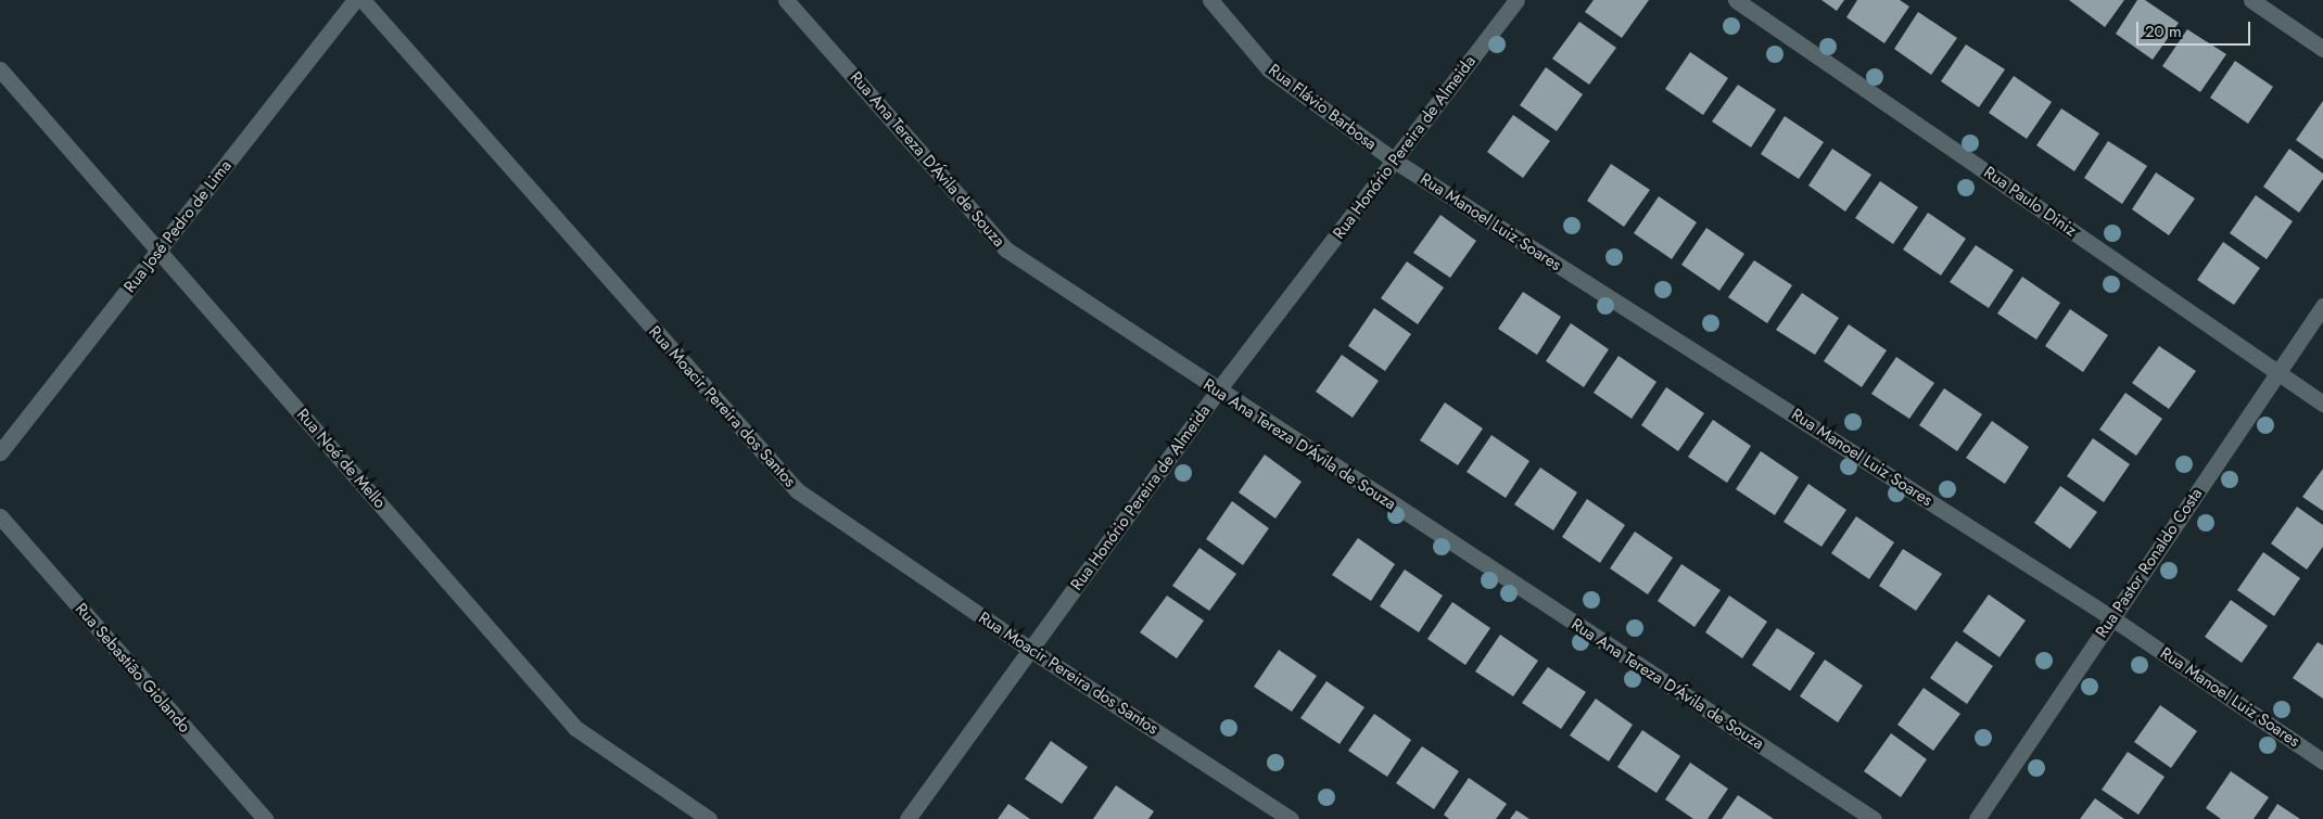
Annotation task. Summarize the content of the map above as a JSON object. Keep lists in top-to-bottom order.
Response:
{
  "streets": {
    "street": [
      "Rua Flávio Barbosa",
      "Rua Honório Pereira de Almeida",
      "Rua Ana Tereza D'Ávila de Souza",
      "Rua Paulo Diniz",
      "Rua Manoel Luiz Soares",
      "Rua José Pedro de Lima",
      "Rua Moacir Pereira dos Santos",
      "Rua Noé de Mello",
      "Rua Pastor Ronaldo Costa",
      "Rua Sebastião Giolando"
    ]
  },
  "crossings": [
    ["Rua Flávio Barbosa", "Rua Honório Pereira de Almeida"],
    ["Rua Flávio Barbosa", "Rua Manoel Luiz Soares"],
    ["Rua Honório Pereira de Almeida", "Rua Ana Tereza D'Ávila de Souza"],
    ["Rua Honório Pereira de Almeida", "Rua Manoel Luiz Soares"],
    ["Rua Honório Pereira de Almeida", "Rua Moacir Pereira dos Santos"],
    ["Rua Paulo Diniz", "Rua Pastor Ronaldo Costa"],
    ["Rua Manoel Luiz Soares", "Rua Pastor Ronaldo Costa"],
    ["Rua José Pedro de Lima", "Rua Noé de Mello"]
  ],
  "scale_bar": "20 m"
}
